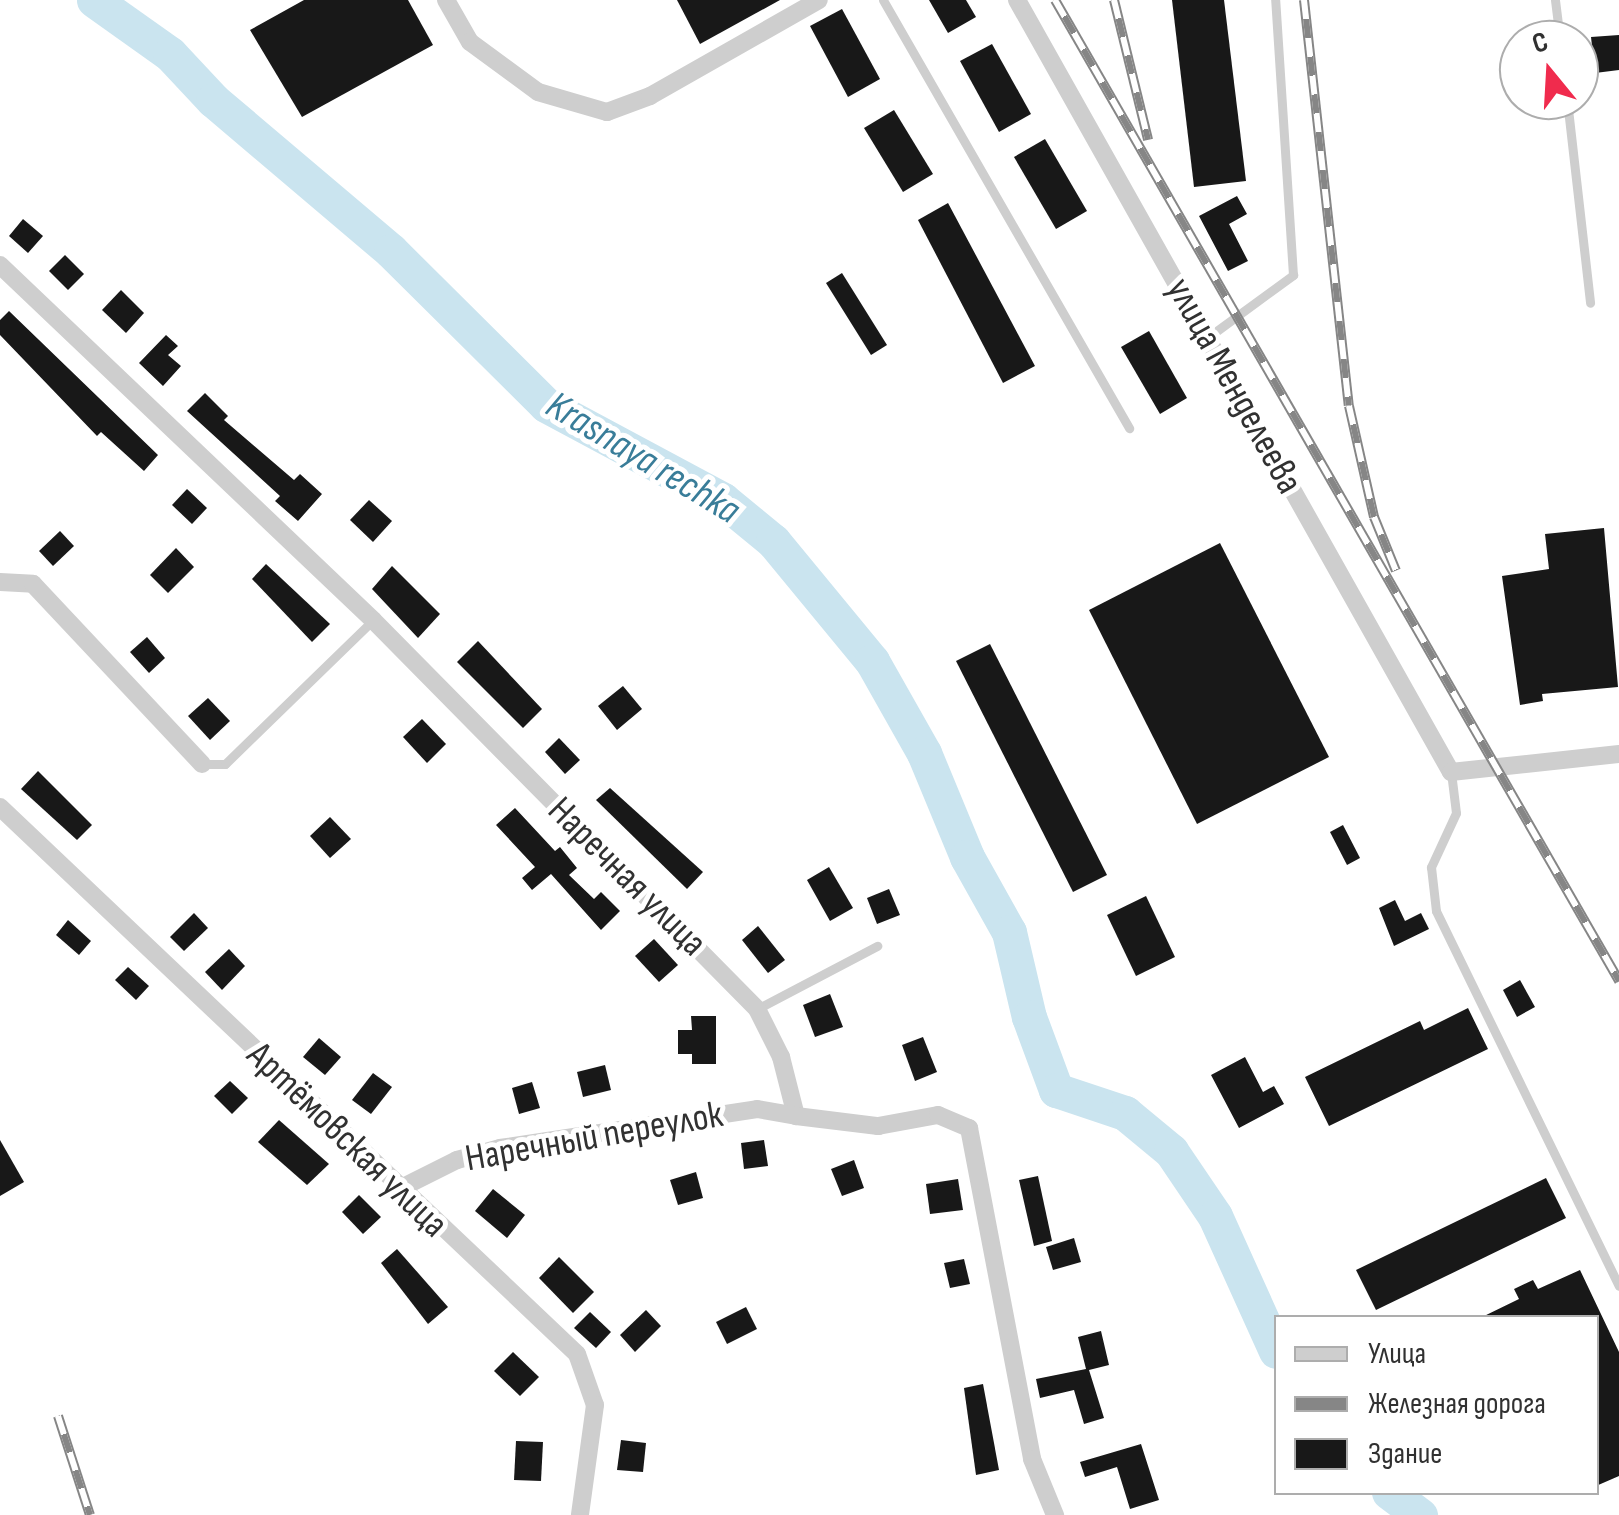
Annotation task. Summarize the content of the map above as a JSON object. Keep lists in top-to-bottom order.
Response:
{
  "streets": {
    "street": [
      "улица Менделеева",
      "Наречная улица",
      "Наречный переулок",
      "Артёмовская улица"
    ]
  },
  "crossings": [
    ["Наречная улица", "Наречный переулок"],
    ["Наречный переулок", "Артёмовская улица"]
  ],
  "water": ["Krasnaya rechka"],
  "legend": ["Улица", "Железная дорога", "Здание"],
  "north": "top"
}
